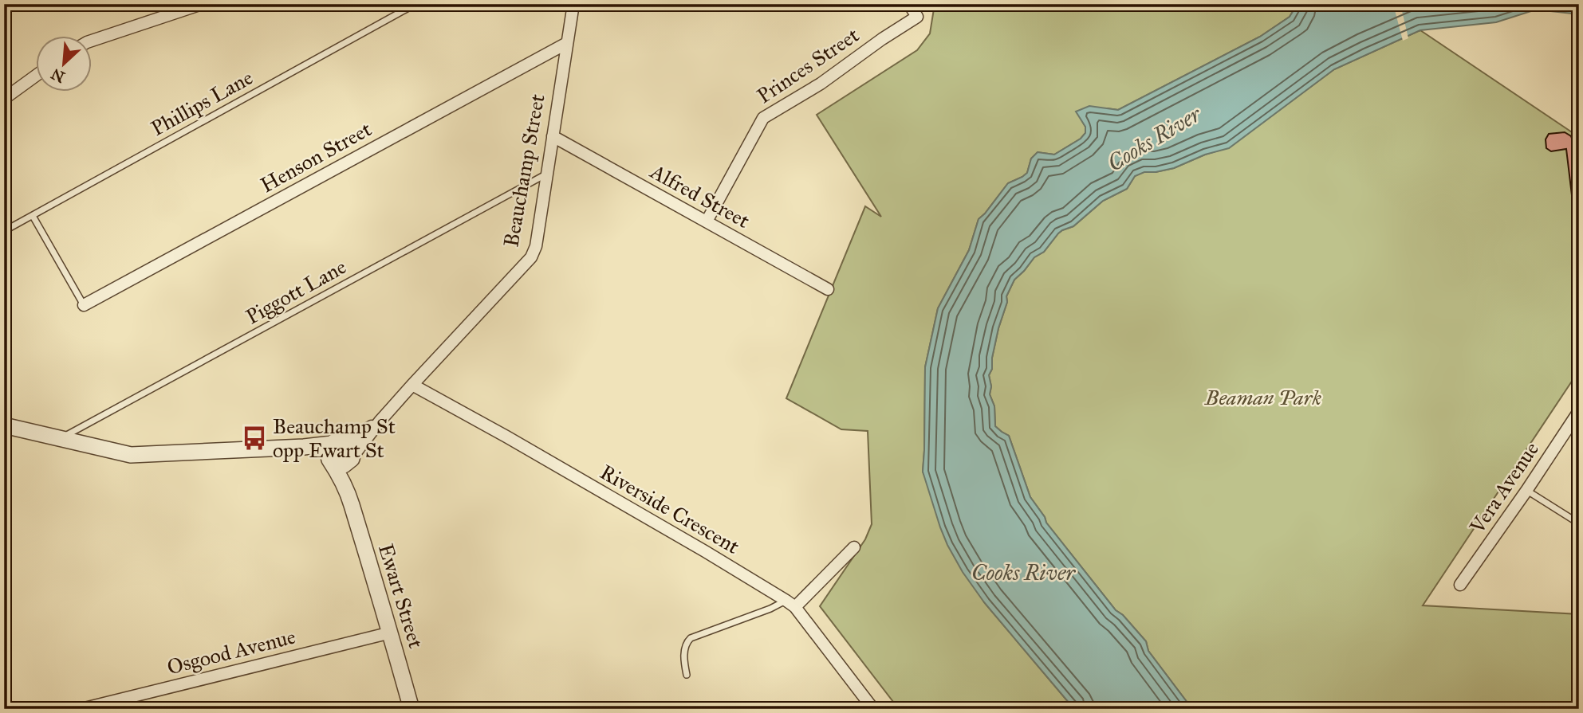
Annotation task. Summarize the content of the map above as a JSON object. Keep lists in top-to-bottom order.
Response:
{
  "streets": {
    "street": [
      "Princes Street",
      "Henson Street",
      "Beauchamp Street",
      "Alfred Street",
      "Vera Avenue",
      "Riverside Crescent",
      "Ewart Street",
      "Osgood Avenue"
    ],
    "lane": ["Phillips Lane", "Piggott Lane"]
  },
  "crossings": [
    ["Princes Street", "Alfred Street"],
    ["Henson Street", "Beauchamp Street"],
    ["Beauchamp Street", "Alfred Street"],
    ["Beauchamp Street", "Piggott Lane"],
    ["Beauchamp Street", "Riverside Crescent"],
    ["Beauchamp Street", "Ewart Street"],
    ["Ewart Street", "Osgood Avenue"]
  ],
  "water": ["Cooks River"],
  "parks": ["Beaman Park"],
  "places": {
    "bus stop": ["Beauchamp St opp Ewart St"]
  },
  "north": "bottom left"
}
